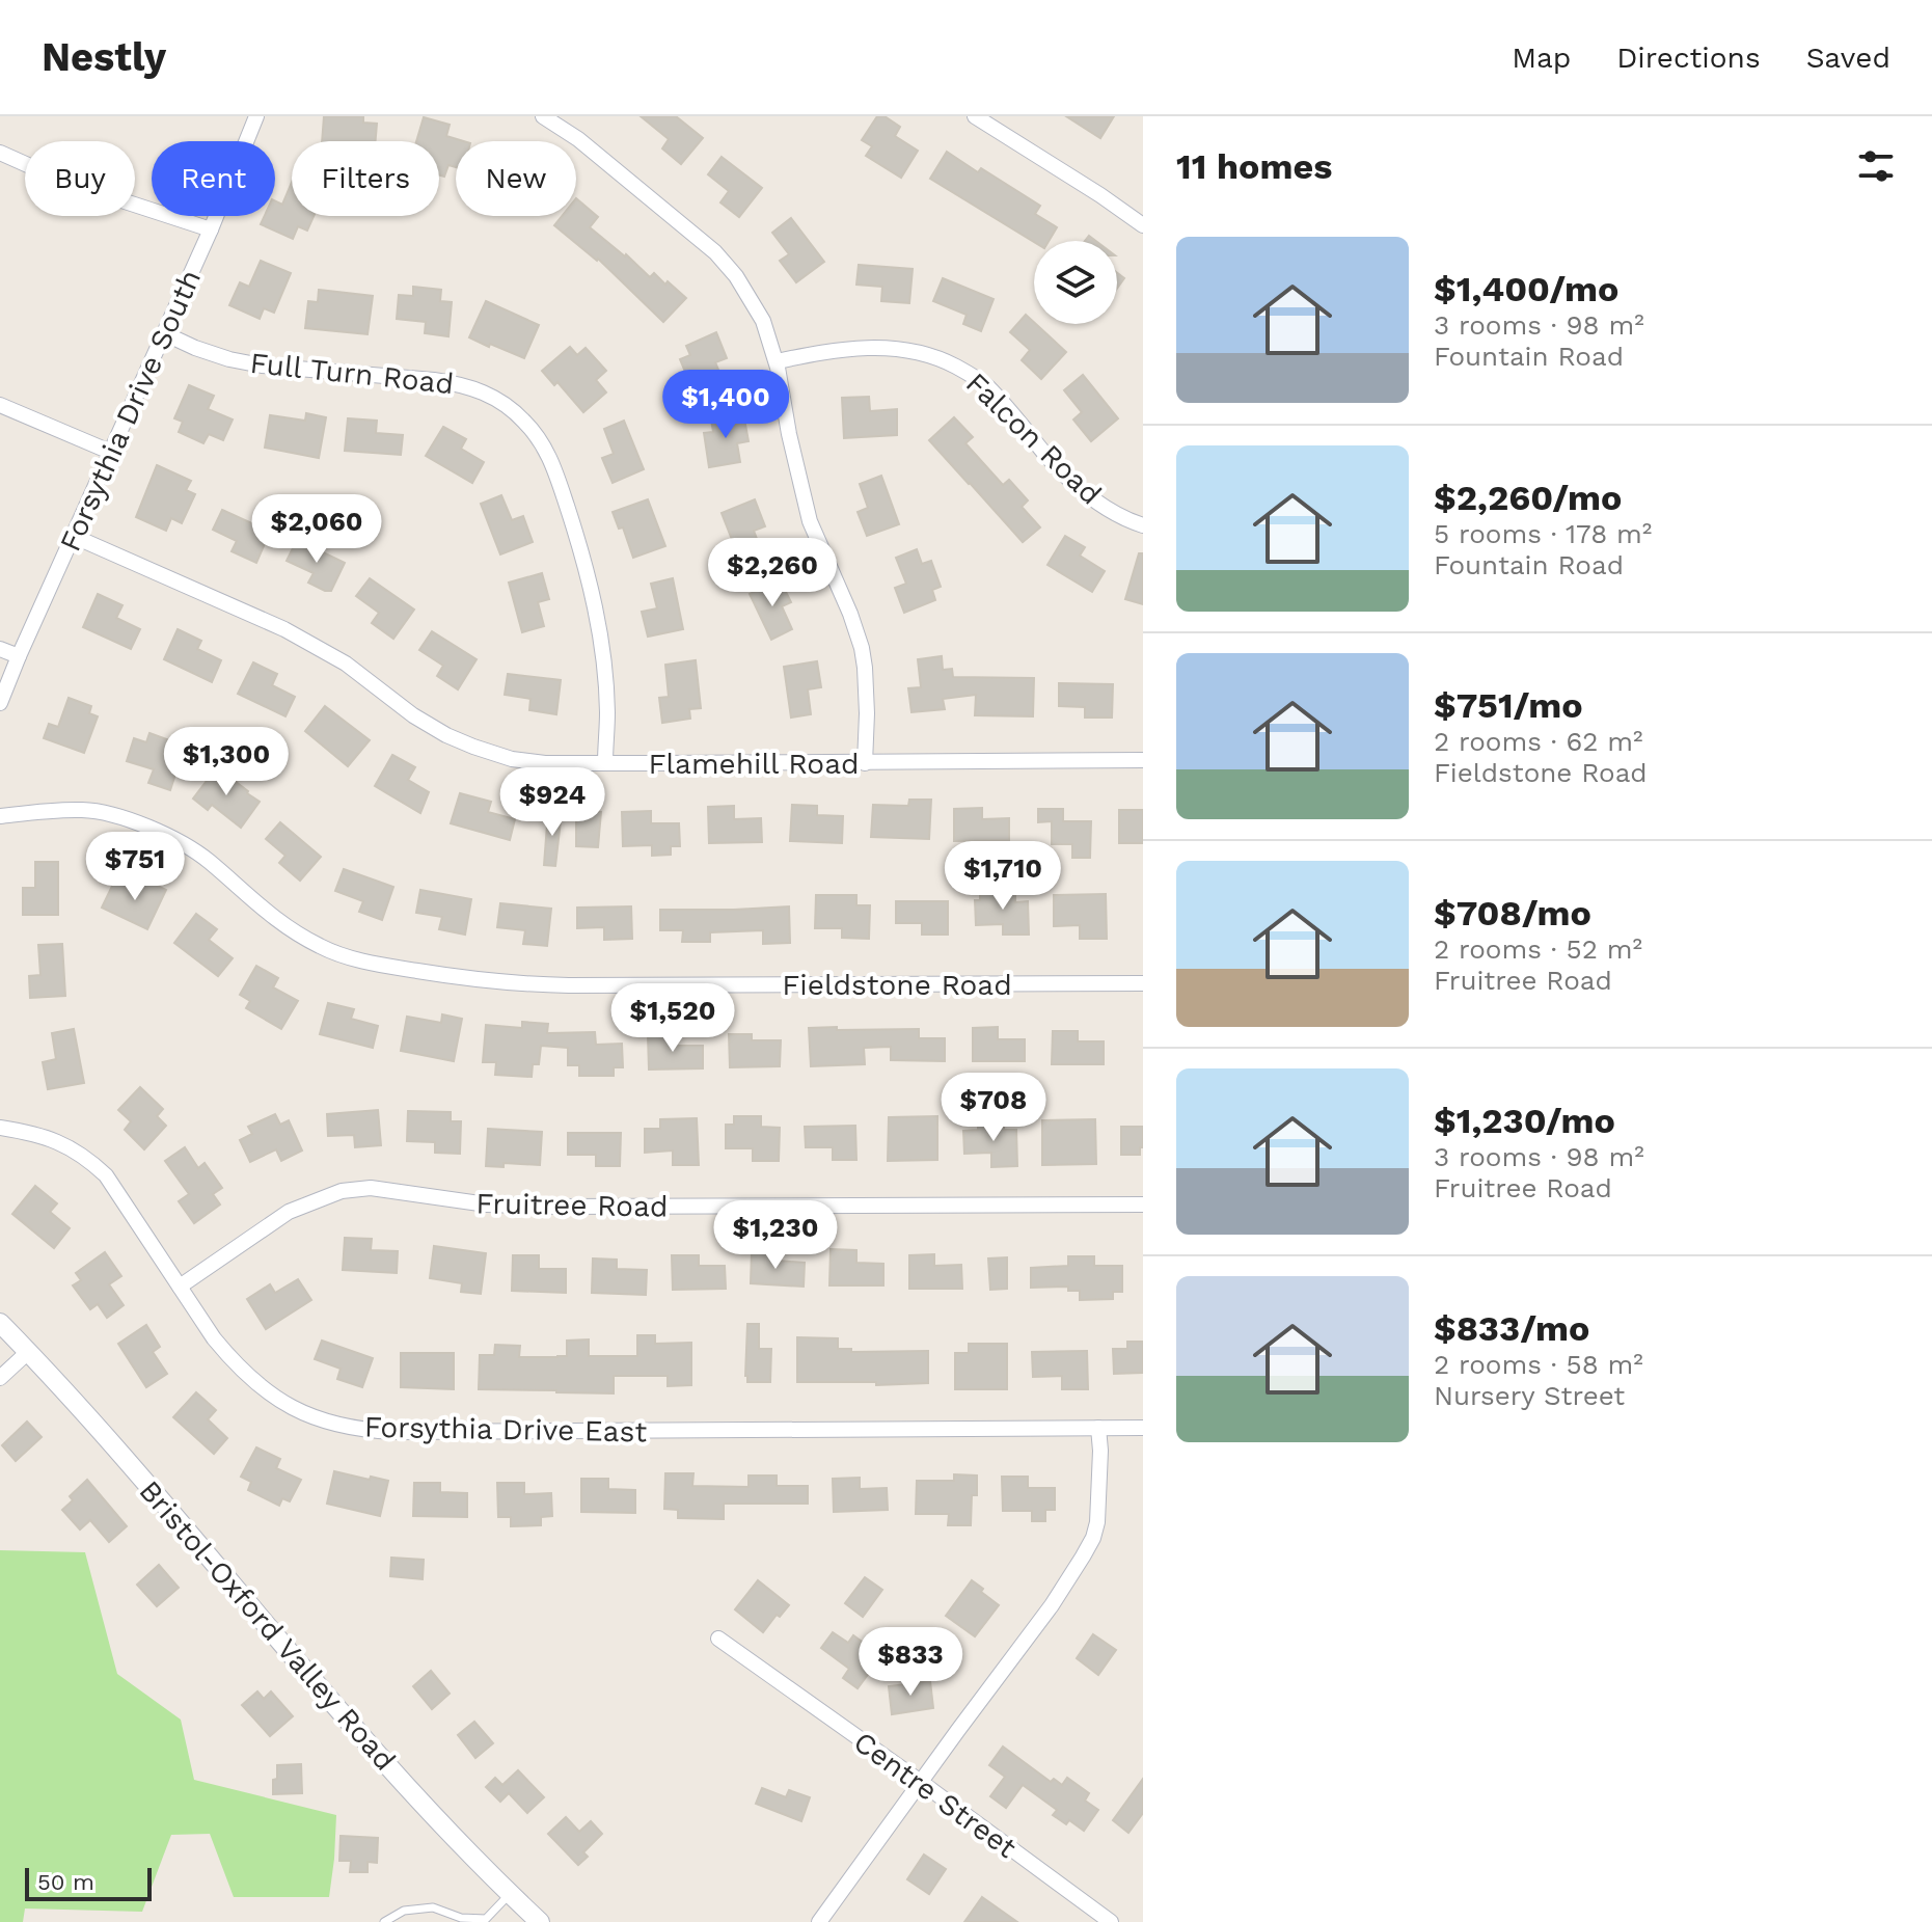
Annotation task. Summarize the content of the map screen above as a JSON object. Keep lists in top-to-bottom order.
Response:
{
  "streets": {
    "main road": ["Bristol-Oxford Valley Road"],
    "street": [
      "Full Turn Road",
      "Forsythia Drive South",
      "Falcon Road",
      "Flamehill Road",
      "Fieldstone Road",
      "Fruitree Road",
      "Forsythia Drive East",
      "Centre Street"
    ]
  },
  "crossings": [
    ["Full Turn Road", "Forsythia Drive South"],
    ["Full Turn Road", "Flamehill Road"],
    ["Forsythia Drive South", "Flamehill Road"],
    ["Fruitree Road", "Forsythia Drive East"]
  ],
  "scale_bar": "50 m",
  "page": {
    "header": "Nestly",
    "nav": ["Map", "Directions", "Saved"],
    "heading": "11 homes",
    "chip": [
      "Buy",
      "Rent",
      "Filters",
      "New"
    ],
    "list": [
      {
        "name": "$1,400/mo",
        "note": "3 rooms · 98 m² · Fountain Road"
      },
      {
        "name": "$2,260/mo",
        "note": "5 rooms · 178 m² · Fountain Road"
      },
      {
        "name": "$751/mo",
        "note": "2 rooms · 62 m² · Fieldstone Road"
      },
      {
        "name": "$708/mo",
        "note": "2 rooms · 52 m² · Fruitree Road"
      },
      {
        "name": "$1,230/mo",
        "note": "3 rooms · 98 m² · Fruitree Road"
      },
      {
        "name": "$833/mo",
        "note": "2 rooms · 58 m² · Nursery Street"
      }
    ],
    "price": [
      "$1,400",
      "$2,060",
      "$2,260",
      "$1,300",
      "$924",
      "$751",
      "$1,710",
      "$1,520",
      "$708",
      "$1,230",
      "$833"
    ],
    "scale": "50 m"
  }
}
